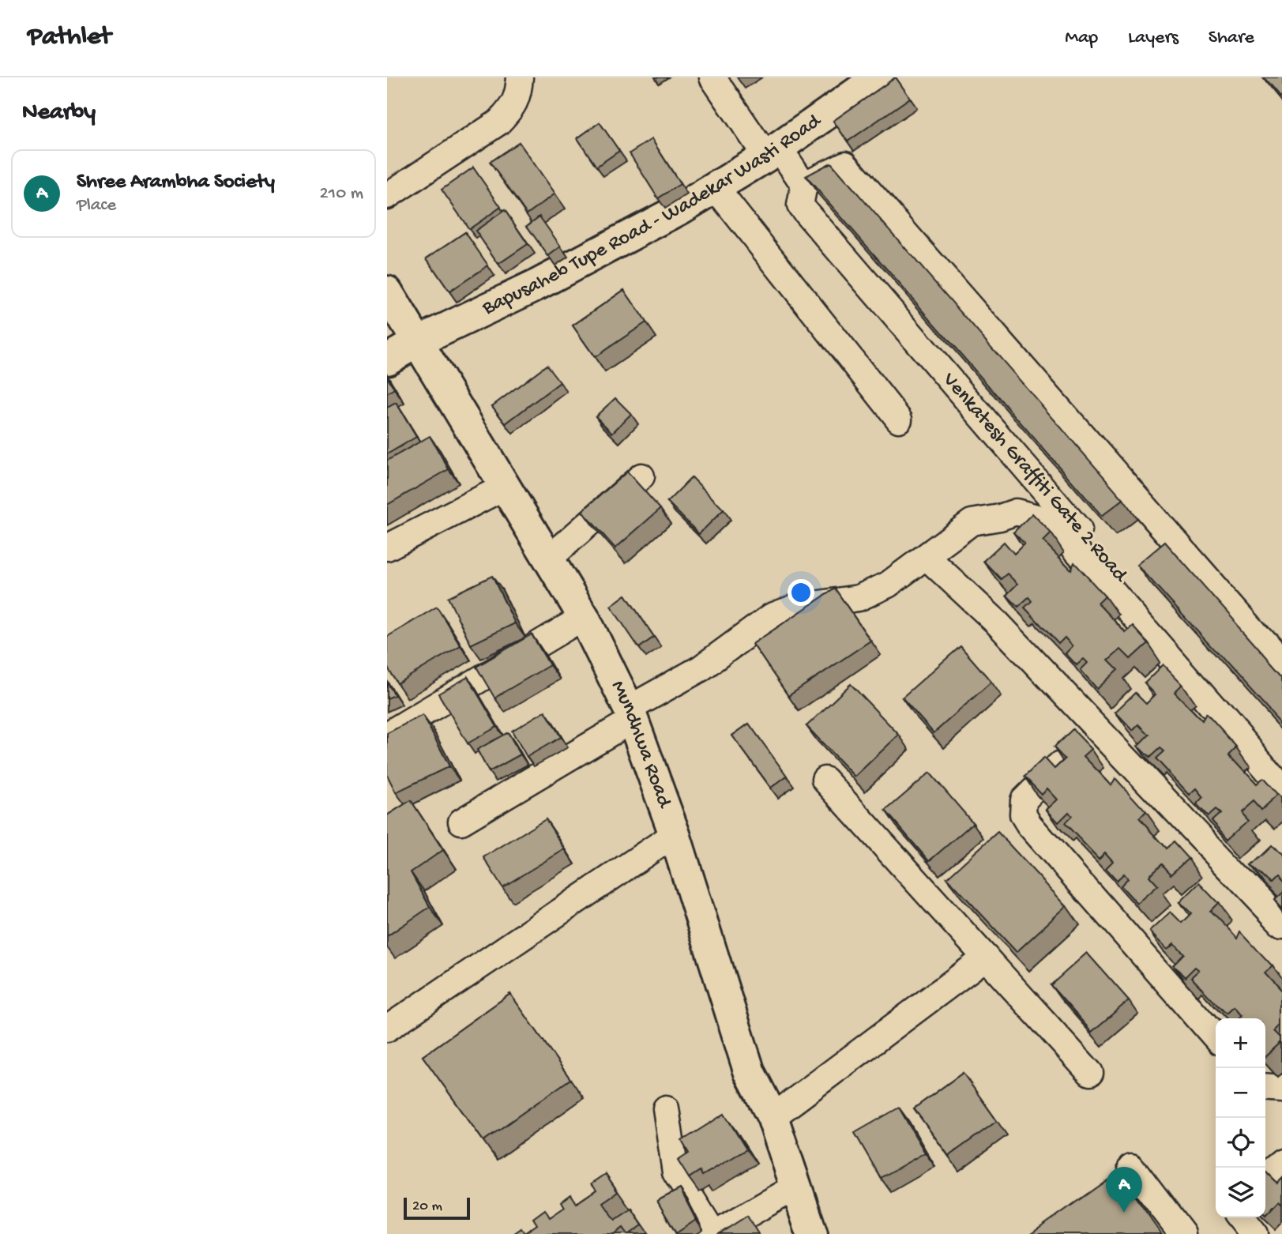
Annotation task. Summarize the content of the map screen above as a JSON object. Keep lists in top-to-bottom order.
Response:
{
  "streets": {
    "main road": ["Bapusaheb Tupe Road - Wadekar Wasti Road", "Mundhwa Road"],
    "street": ["Venkatesh Graffiti Gate 2 Road"]
  },
  "crossings": [
    ["Bapusaheb Tupe Road - Wadekar Wasti Road", "Mundhwa Road"]
  ],
  "scale_bar": "20 m",
  "page": {
    "header": "Pathlet",
    "nav": ["Map", "Layers", "Share"],
    "heading": "Nearby",
    "list": [
      {
        "mark": "A",
        "name": "Shree Arambha Society",
        "note": "Place",
        "value": "210 m"
      }
    ],
    "map_buttons": ["+", "−"],
    "pins": "A",
    "scale": "20 m"
  }
}
